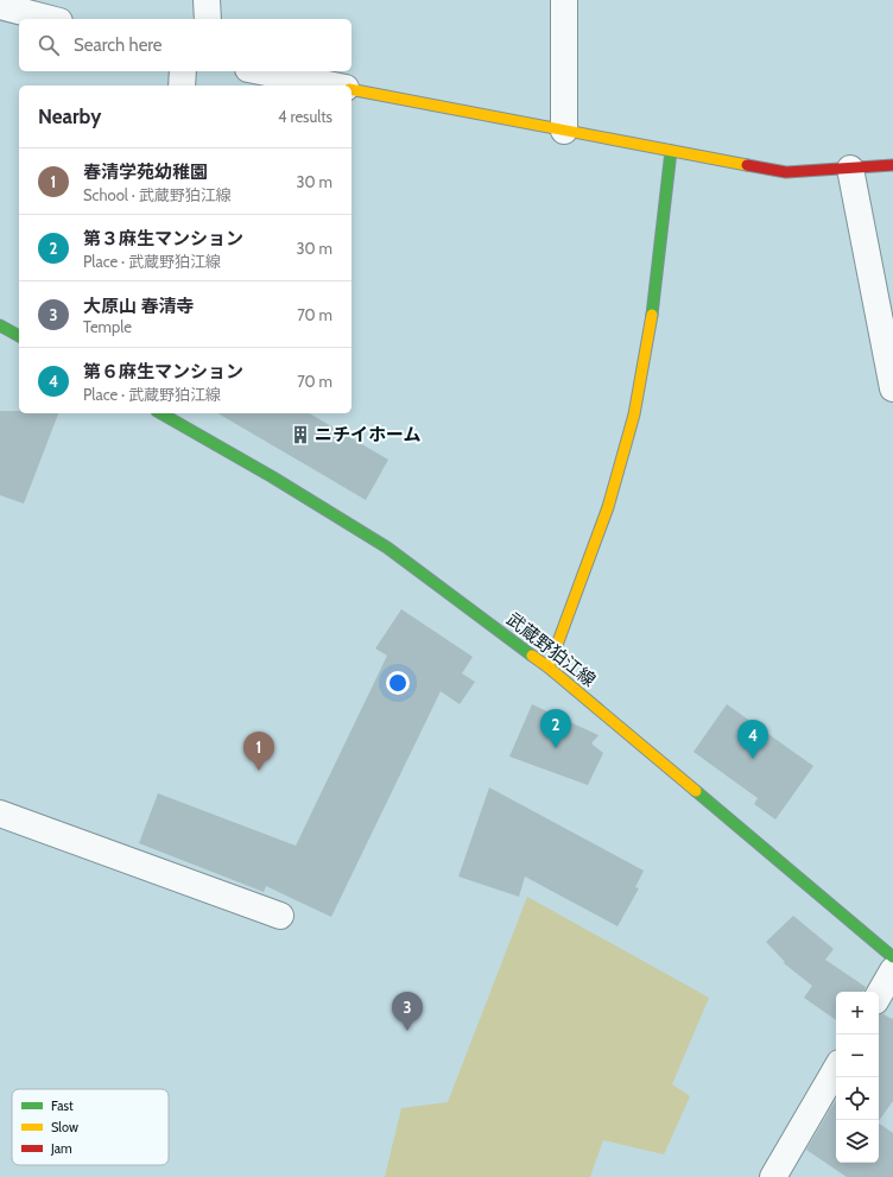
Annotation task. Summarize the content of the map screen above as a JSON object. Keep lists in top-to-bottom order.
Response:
{
  "streets": {
    "street": ["武蔵野狛江線"]
  },
  "places": {
    "building": ["ニチイホーム"]
  },
  "legend": ["Fast", "Slow", "Jam"],
  "page": {
    "search": "Search here",
    "heading": ["Nearby", "4 results"],
    "list": [
      {
        "mark": "1",
        "name": "春清学苑幼稚園",
        "note": "School · 武蔵野狛江線",
        "value": "30 m"
      },
      {
        "mark": "2",
        "name": "第３麻生マンション",
        "note": "Place · 武蔵野狛江線",
        "value": "30 m"
      },
      {
        "mark": "3",
        "name": "大原山 春清寺",
        "note": "Temple",
        "value": "70 m"
      },
      {
        "mark": "4",
        "name": "第６麻生マンション",
        "note": "Place · 武蔵野狛江線",
        "value": "70 m"
      }
    ],
    "pins": [
      "2",
      "4",
      "1",
      "3"
    ],
    "map_buttons": ["+", "−"]
  }
}
